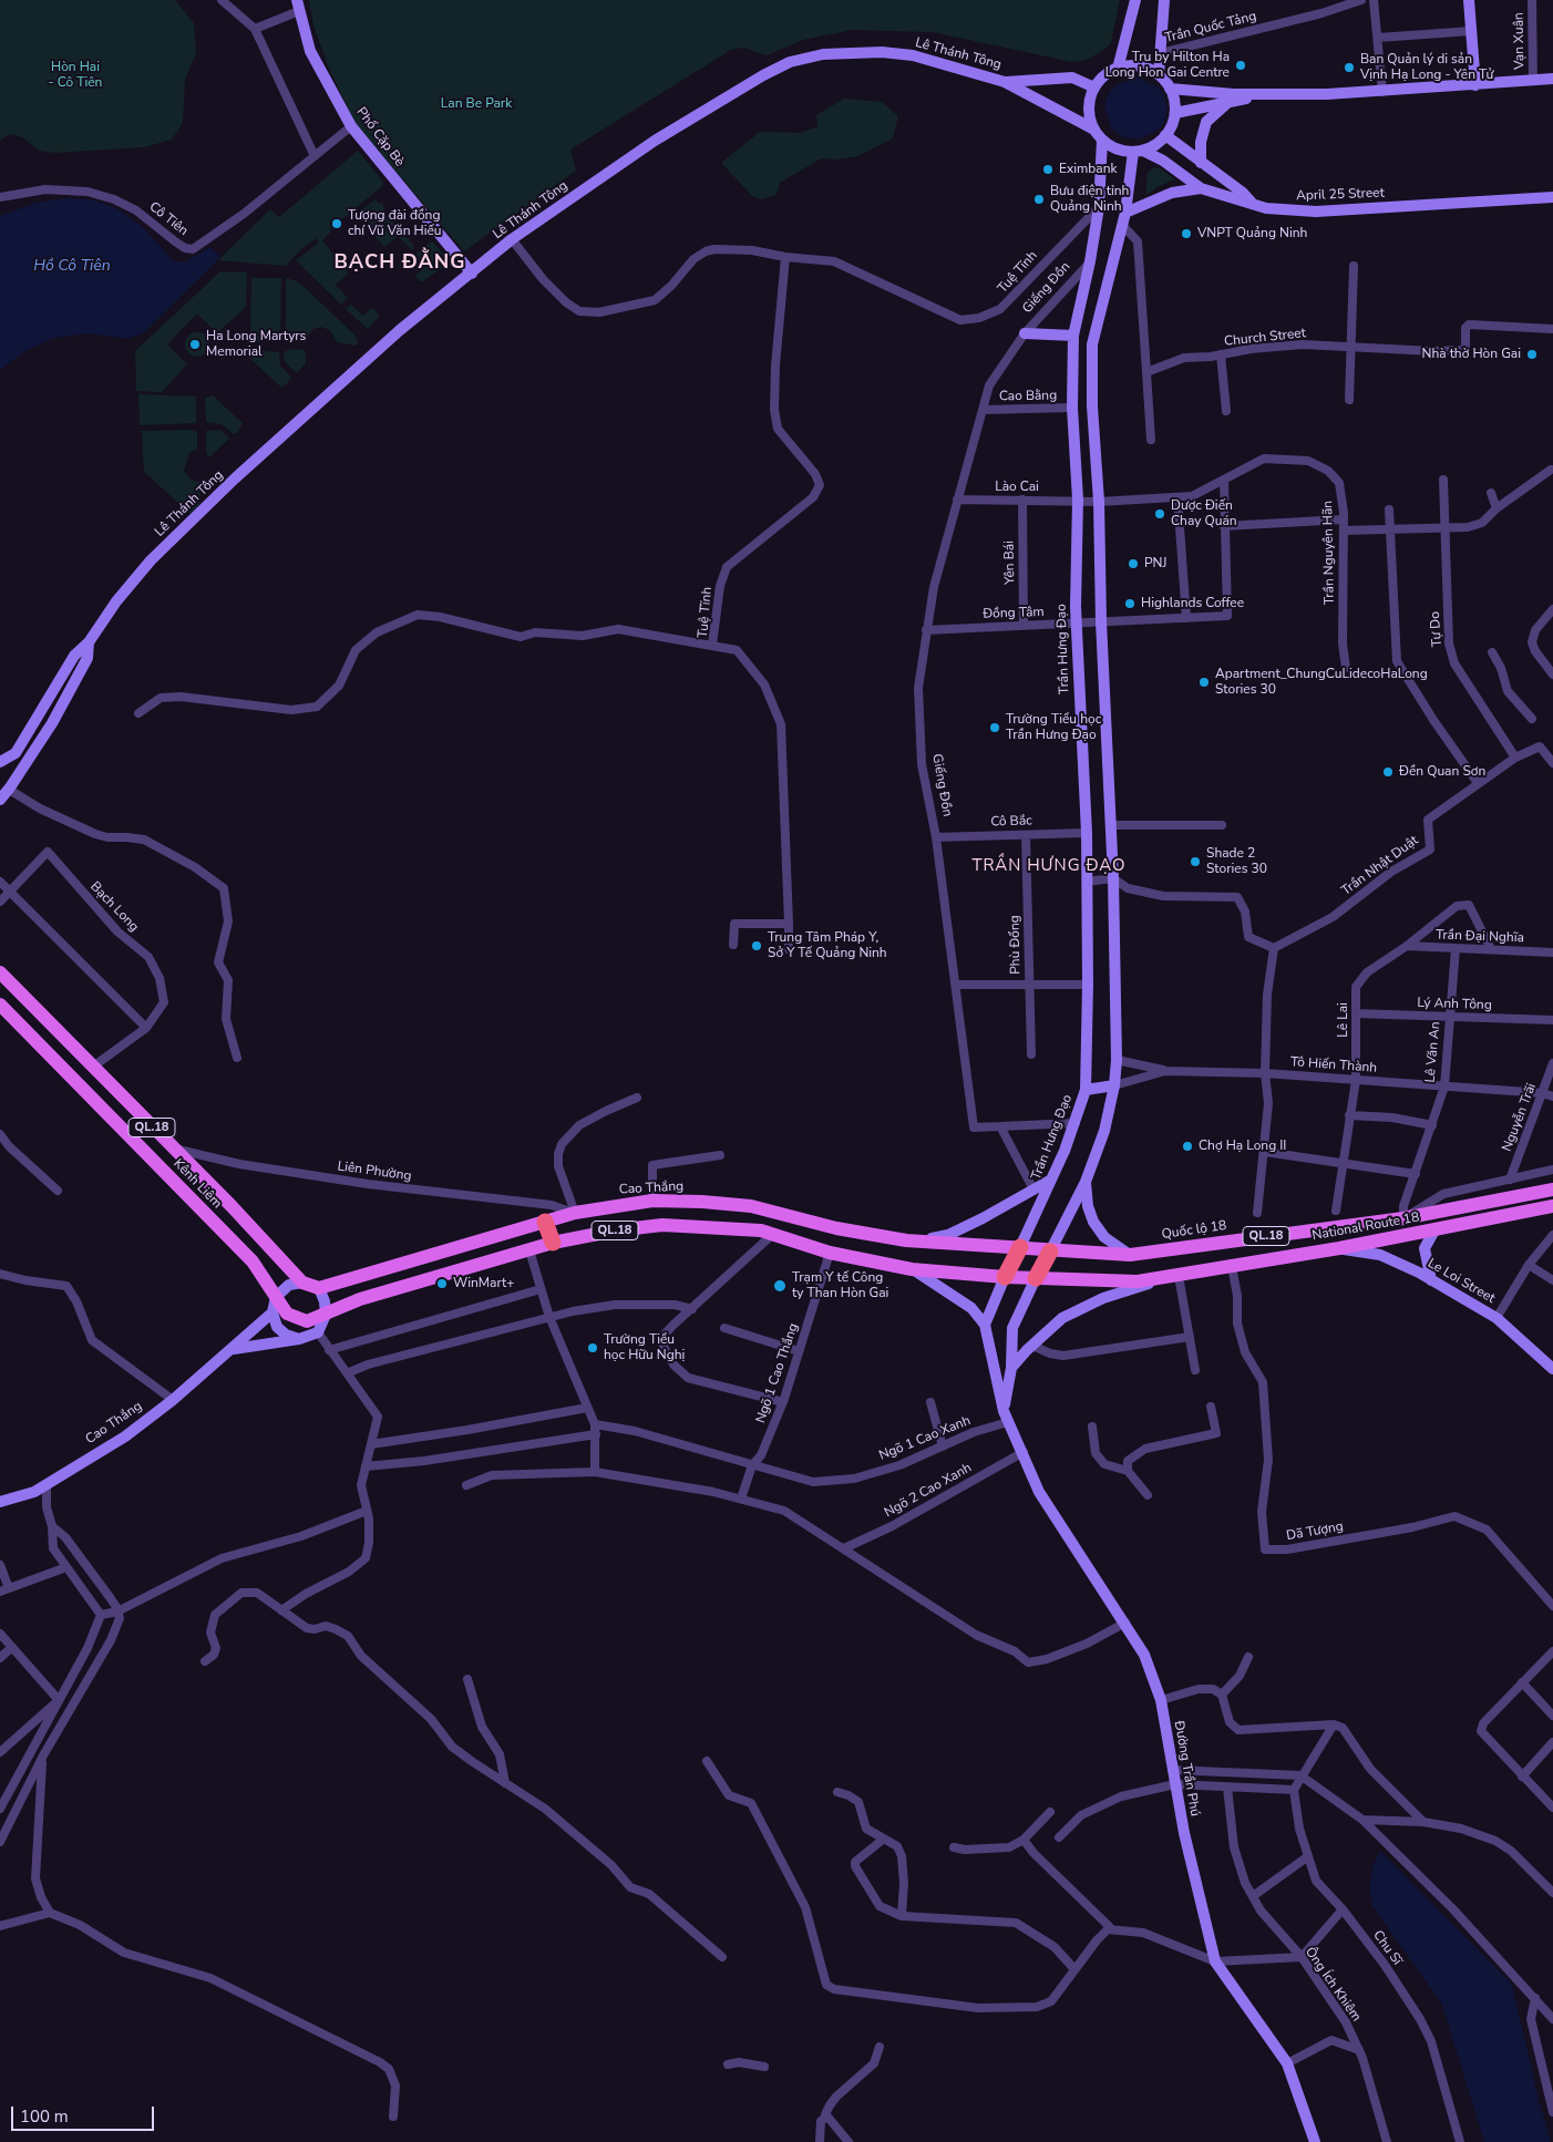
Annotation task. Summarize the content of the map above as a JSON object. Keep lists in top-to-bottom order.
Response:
{
  "streets": {
    "main road": [
      "Lê Thánh Tông",
      "Phố Cặp Bè",
      "April 25 Street",
      "Giếng Đồn",
      "Trần Hưng Đạo",
      "QL.18",
      "Kênh Liêm",
      "Cao Thắng",
      "National Route 18",
      "Quốc lộ 18",
      "Le Loi Street",
      "Đường Trần Phú"
    ],
    "street": [
      "Trần Quốc Tảng",
      "Vạn Xuân",
      "Cô Tiên",
      "Tuệ Tĩnh",
      "Church Street",
      "Cao Bằng",
      "Lào Cai",
      "Trần Nguyên Hãn",
      "Yên Bái",
      "Đồng Tâm",
      "Tự Do",
      "Cô Bắc",
      "Trần Nhật Duật",
      "Bạch Long",
      "Trần Đại Nghĩa",
      "Phù Đổng",
      "Lý Anh Tông",
      "Lê Lai",
      "Lê Văn An",
      "Tô Hiến Thành",
      "Nguyễn Trãi",
      "Liên Phường",
      "Ngõ 1 Cao Thắng",
      "Ngõ 1 Cao Xanh",
      "Ngõ 2 Cao Xanh",
      "Dã Tượng",
      "Chu Sĩ",
      "Ông Ích Khiêm"
    ]
  },
  "crossings": [
    ["Lê Thánh Tông", "Phố Cặp Bè"],
    ["Lê Thánh Tông", "April 25 Street"],
    ["Lê Thánh Tông", "Tuệ Tĩnh"],
    ["Lê Thánh Tông", "Trần Hưng Đạo"],
    ["Phố Cặp Bè", "Cô Tiên"],
    ["April 25 Street", "Trần Hưng Đạo"],
    ["Tuệ Tĩnh", "Trần Hưng Đạo"],
    ["Giếng Đồn", "Cao Bằng"],
    ["Giếng Đồn", "Lào Cai"],
    ["Giếng Đồn", "Đồng Tâm"],
    ["Giếng Đồn", "Trần Hưng Đạo"],
    ["Giếng Đồn", "Cô Bắc"],
    ["Cao Bằng", "Trần Hưng Đạo"],
    ["Lào Cai", "Trần Nguyên Hãn"],
    ["Lào Cai", "Yên Bái"],
    ["Lào Cai", "Trần Hưng Đạo"],
    ["Trần Nguyên Hãn", "Trần Hưng Đạo"],
    ["Yên Bái", "Đồng Tâm"],
    ["Đồng Tâm", "Trần Hưng Đạo"],
    ["Tự Do", "Trần Nhật Duật"],
    ["Trần Hưng Đạo", "Cô Bắc"],
    ["Trần Hưng Đạo", "Cao Thắng"],
    ["Trần Hưng Đạo", "Quốc lộ 18"],
    ["Cô Bắc", "Phù Đổng"],
    ["Bạch Long", "Kênh Liêm"],
    ["Trần Đại Nghĩa", "Lê Lai"],
    ["Trần Đại Nghĩa", "Lê Văn An"],
    ["Lý Anh Tông", "Lê Lai"],
    ["Lý Anh Tông", "Lê Văn An"],
    ["Lê Lai", "Tô Hiến Thành"],
    ["Lê Văn An", "Tô Hiến Thành"],
    ["Lê Văn An", "National Route 18"],
    ["Lê Văn An", "Quốc lộ 18"],
    ["Tô Hiến Thành", "Nguyễn Trãi"],
    ["QL.18", "Kênh Liêm"],
    ["QL.18", "Cao Thắng"],
    ["QL.18", "National Route 18"],
    ["QL.18", "Ngõ 1 Cao Thắng"],
    ["QL.18", "Dã Tượng"],
    ["Liên Phường", "Kênh Liêm"],
    ["Liên Phường", "Cao Thắng"],
    ["Kênh Liêm", "Cao Thắng"],
    ["Cao Thắng", "Quốc lộ 18"],
    ["National Route 18", "Quốc lộ 18"],
    ["National Route 18", "Le Loi Street"],
    ["National Route 18", "Dã Tượng"],
    ["Ngõ 1 Cao Thắng", "Ngõ 1 Cao Xanh"],
    ["Ngõ 1 Cao Xanh", "Đường Trần Phú"],
    ["Ngõ 2 Cao Xanh", "Đường Trần Phú"]
  ],
  "districts": ["BẠCH ĐẰNG", "TRẦN HƯNG ĐẠO"],
  "water": ["Hồ Cô Tiên"],
  "parks": ["Hòn Hai - Cô Tiên", "Lan Be Park"],
  "places": [
    "Tru by Hilton Ha Long Hon Gai Centre",
    "Ban Quản lý di sản Vịnh Hạ Long - Yên Tử",
    "Eximbank",
    "Bưu điện tỉnh Quảng Ninh",
    "Tượng đài đồng chí Vũ Văn Hiếu",
    "VNPT Quảng Ninh",
    "Ha Long Martyrs Memorial",
    "Nhà thờ Hòn Gai",
    "Dược Điến Chay Quán",
    "PNJ",
    "Highlands Coffee",
    "Apartment_ChungCuLidecoHaLong Stories 30",
    "Trường Tiểu học Trần Hưng Đạo",
    "Đền Quan Sơn",
    "Shade 2 Stories 30",
    "Trung Tâm Pháp Y, Sở Y Tế Quảng Ninh",
    "Chợ Hạ Long II",
    "WinMart+",
    "Trạm Y tế Công ty Than Hòn Gai",
    "Trường Tiểu học Hữu Nghị"
  ],
  "scale_bar": "100 m"
}
